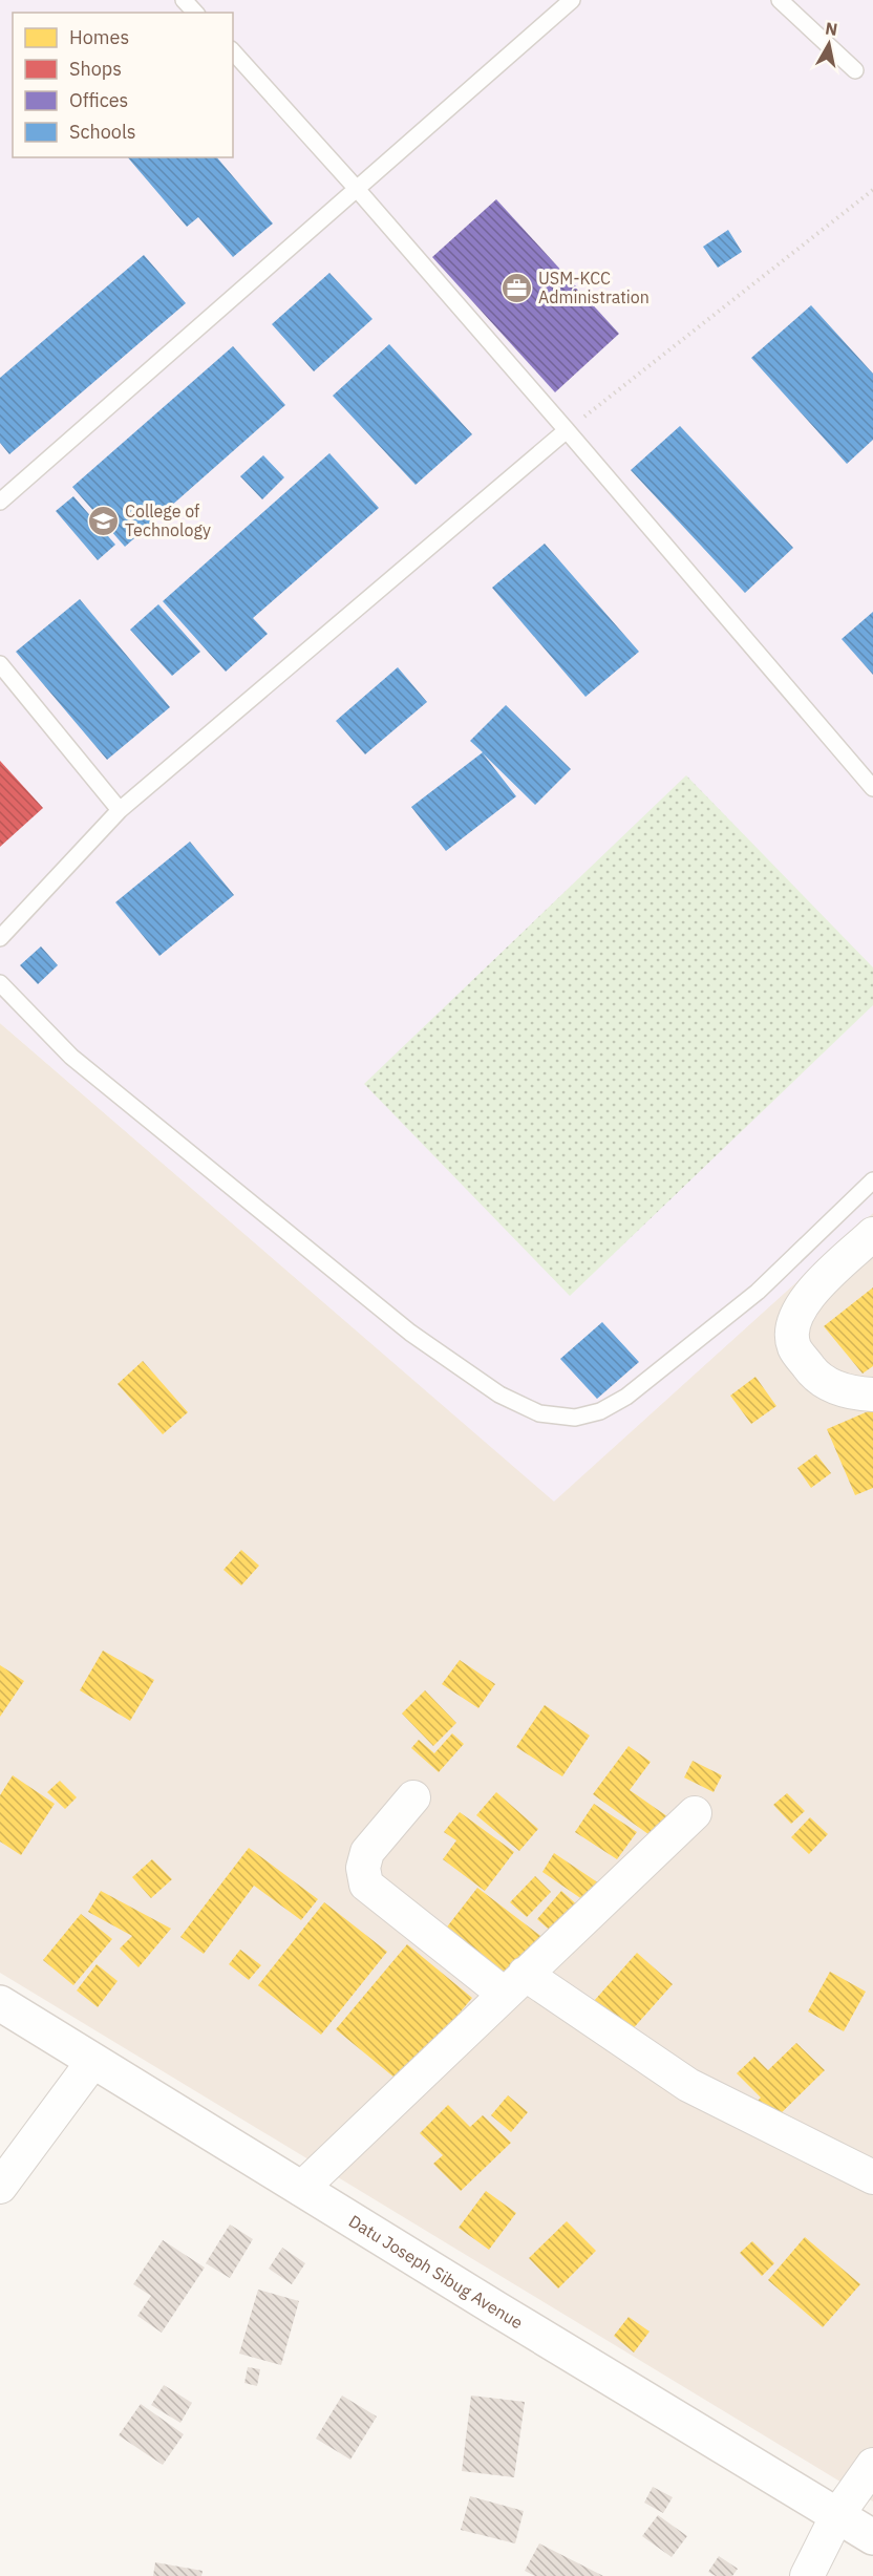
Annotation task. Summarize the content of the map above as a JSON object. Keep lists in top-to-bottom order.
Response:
{
  "streets": {
    "main road": ["Datu Joseph Sibug Avenue"]
  },
  "places": {
    "office": ["USM-KCC Administration"],
    "school or university": ["College of Technology"]
  },
  "legend": [
    "Homes",
    "Shops",
    "Offices",
    "Schools"
  ],
  "north": "top"
}
